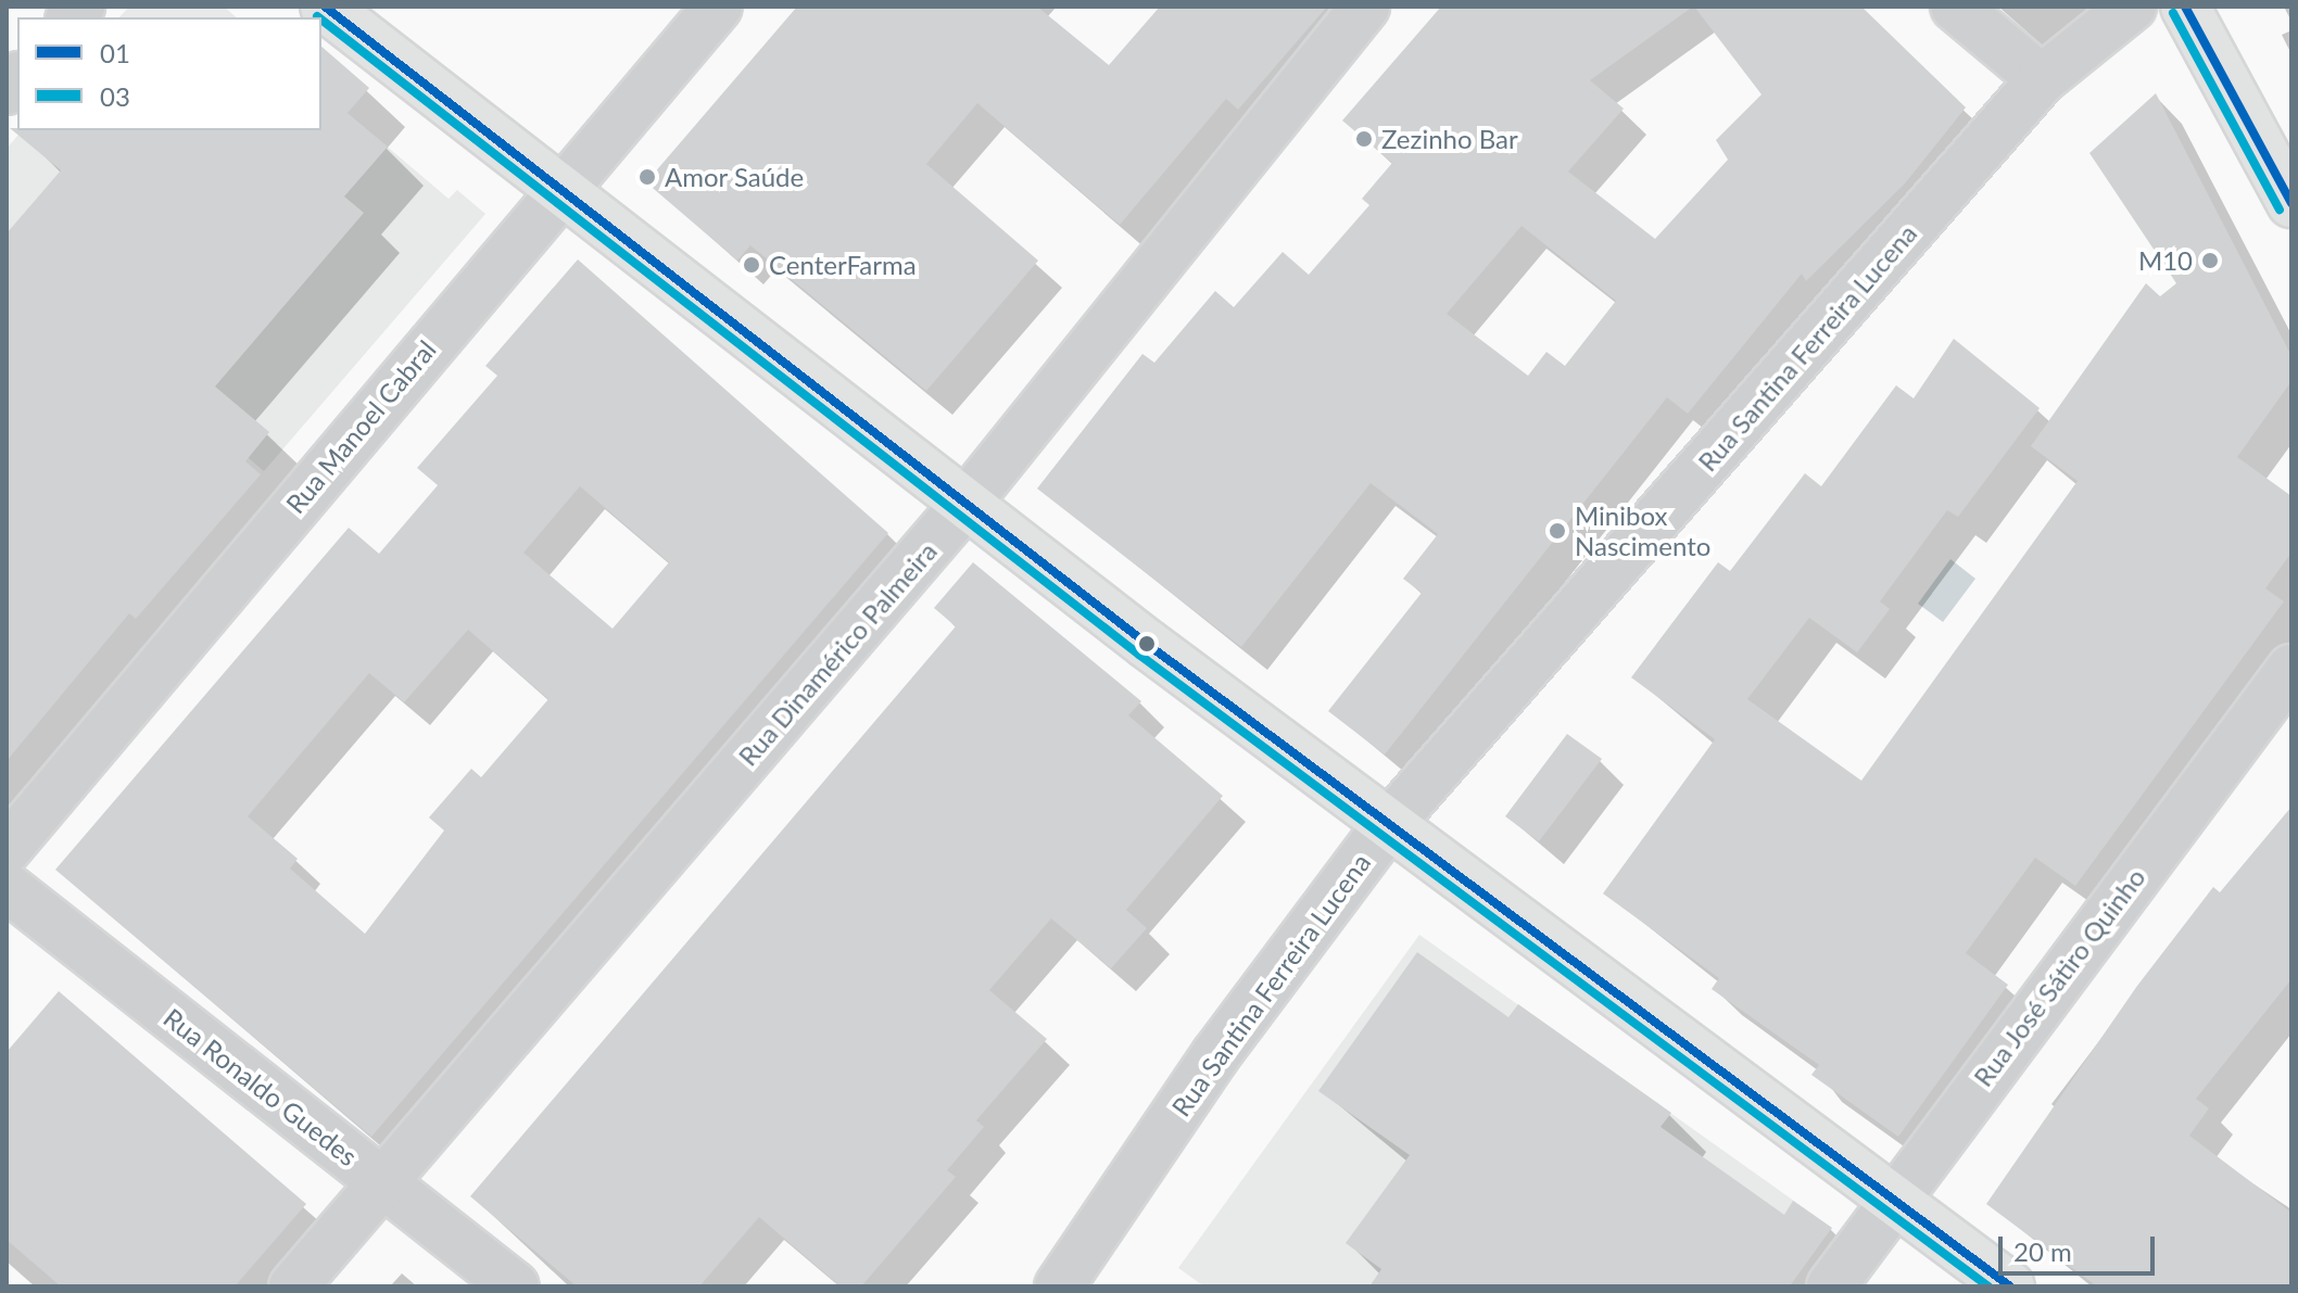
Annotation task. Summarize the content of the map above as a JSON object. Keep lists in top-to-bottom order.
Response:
{
  "streets": {
    "street": [
      "Rua Santina Ferreira Lucena",
      "Rua Manoel Cabral",
      "Rua Dinamérico Palmeira",
      "Rua José Sátiro Quinho",
      "Rua Ronaldo Guedes"
    ]
  },
  "crossings": [
    ["Rua Dinamérico Palmeira", "Rua Ronaldo Guedes"]
  ],
  "places": [
    "Zezinho Bar",
    "Amor Saúde",
    "M10",
    "CenterFarma",
    "Minibox Nascimento"
  ],
  "lines": ["transit line 01", "transit line 03"],
  "legend": ["01", "03"],
  "scale_bar": "20 m"
}
